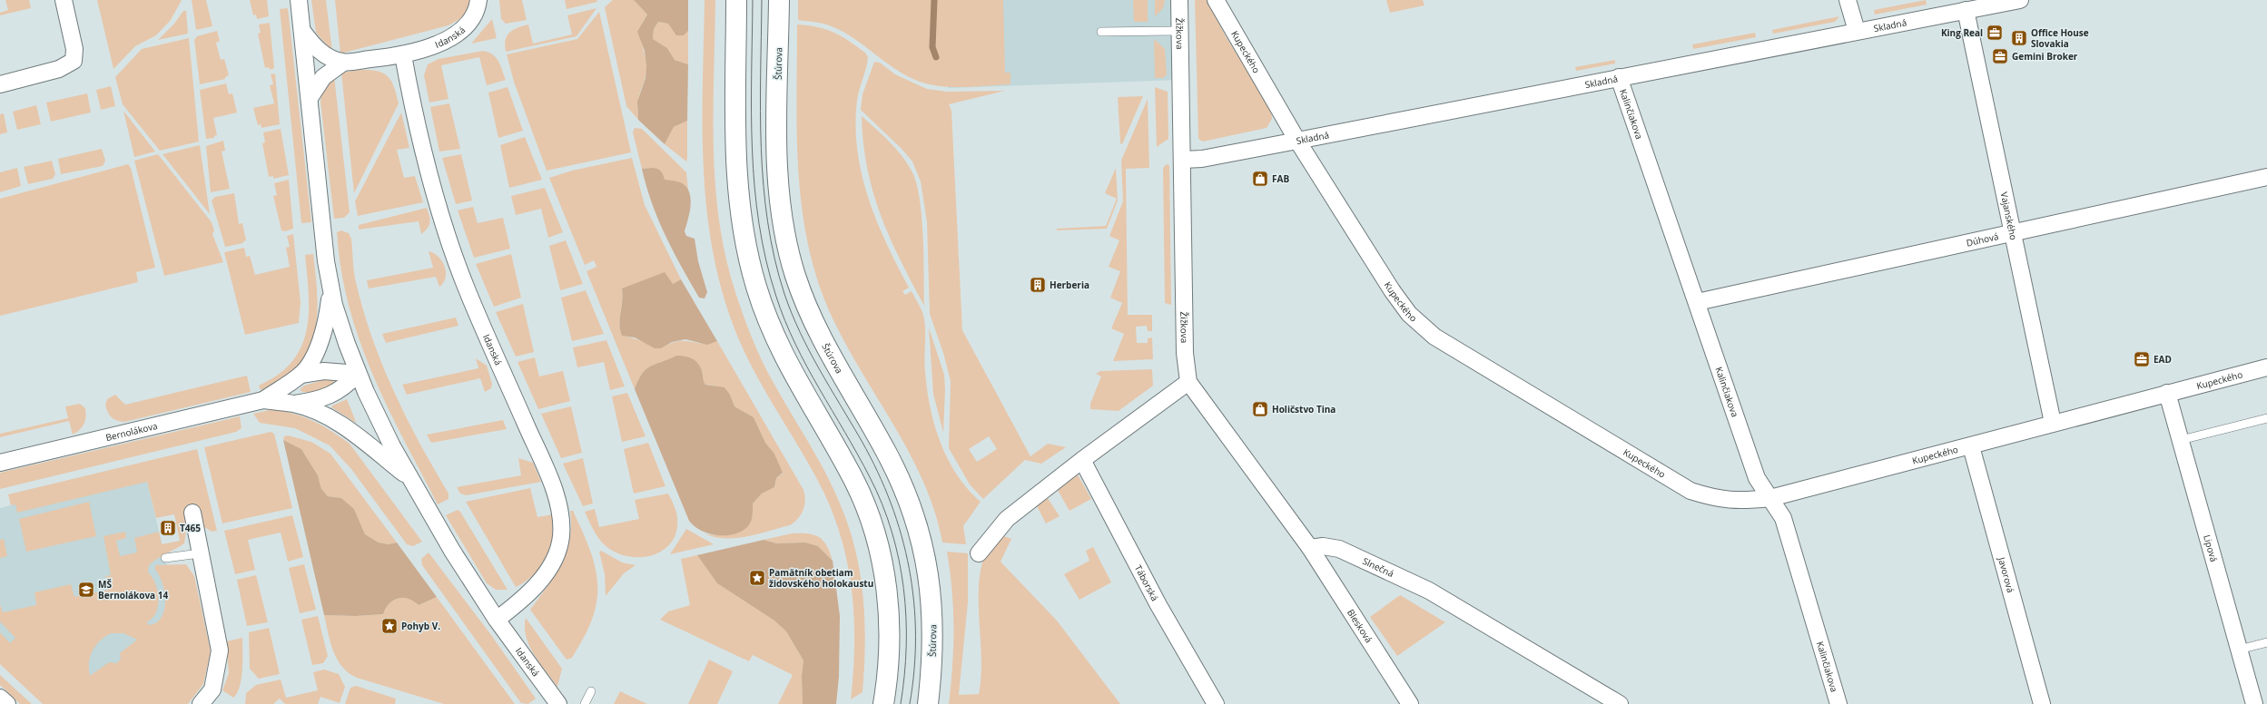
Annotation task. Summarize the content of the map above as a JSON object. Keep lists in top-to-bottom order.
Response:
{
  "streets": {
    "street": [
      "Skladná",
      "Žižkova",
      "Idanská",
      "Kupeckého",
      "Štúrova",
      "Kalinčiakova",
      "Vajanského",
      "Dúhová",
      "Bernolákova",
      "Lipová",
      "Slnečná",
      "Javorová",
      "Táborská",
      "Blesková"
    ]
  },
  "crossings": [
    ["Skladná", "Žižkova"],
    ["Skladná", "Kupeckého"],
    ["Skladná", "Kalinčiakova"],
    ["Skladná", "Vajanského"],
    ["Idanská", "Bernolákova"],
    ["Kupeckého", "Kalinčiakova"],
    ["Kupeckého", "Vajanského"],
    ["Kupeckého", "Lipová"],
    ["Kupeckého", "Javorová"],
    ["Kalinčiakova", "Dúhová"],
    ["Vajanského", "Dúhová"],
    ["Slnečná", "Blesková"]
  ],
  "places": {
    "office": ["King Real", "Gemini Broker", "EAD"],
    "building": ["Office House Slovakia", "Herberia", "T465"],
    "shop": ["FAB", "Holičstvo Tina"],
    "place": ["Pamätník obetiam židovského holokaustu", "Pohyb V."],
    "school or university": ["MŠ Bernolákova 14"]
  }
}
